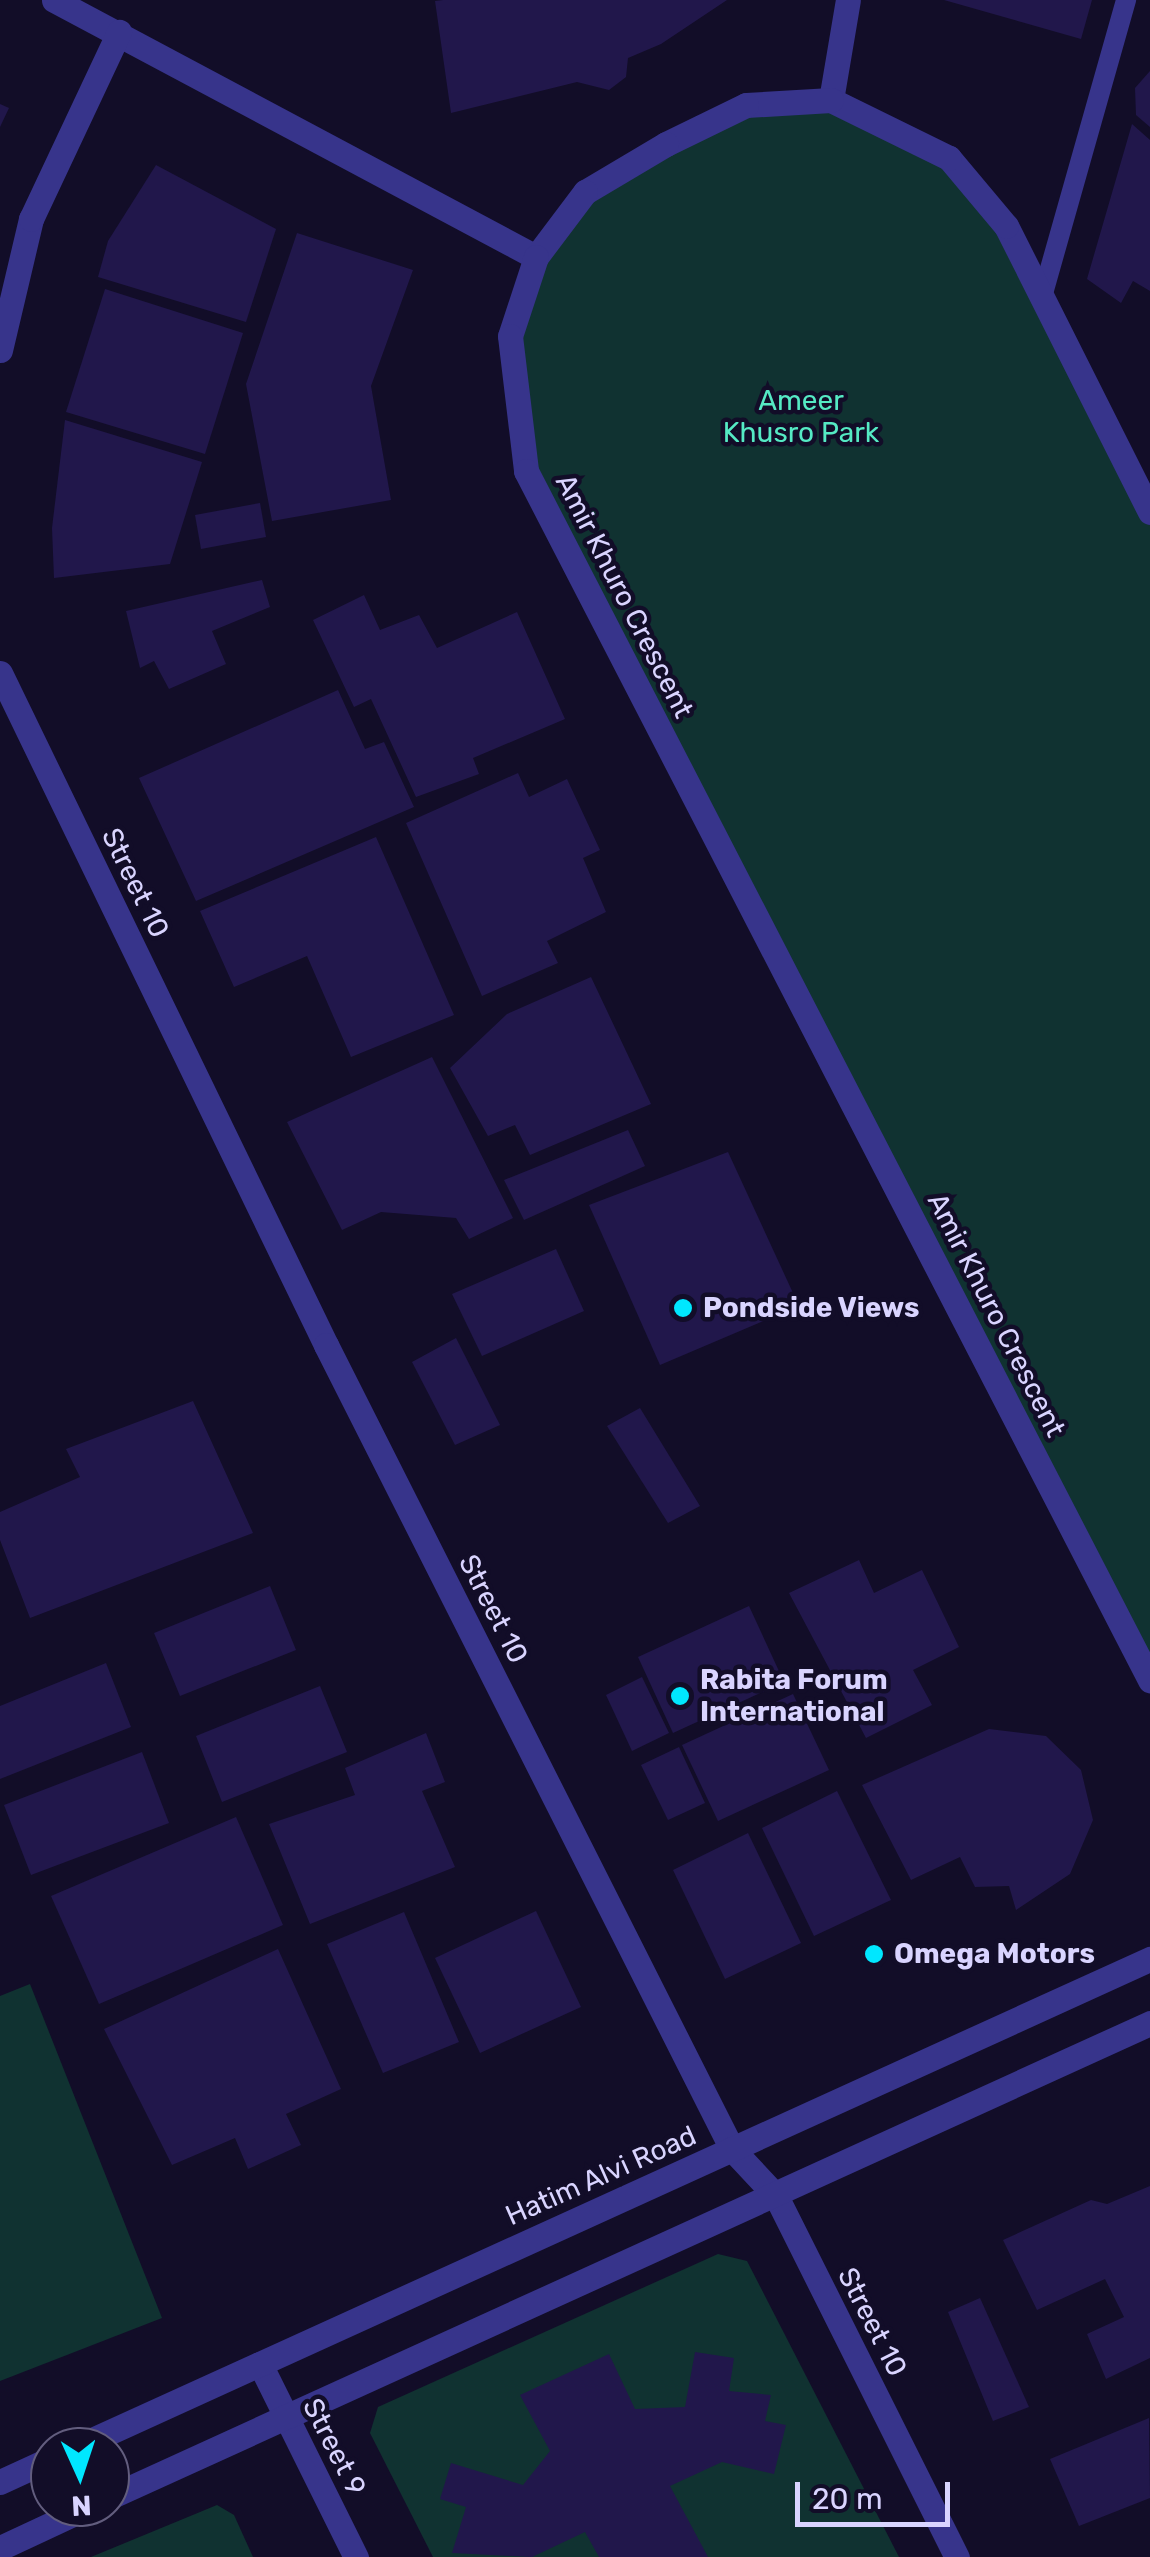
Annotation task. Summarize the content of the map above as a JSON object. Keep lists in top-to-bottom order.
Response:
{
  "streets": {
    "street": [
      "Amir Khuro Crescent",
      "Street 10",
      "Hatim Alvi Road",
      "Street 9"
    ]
  },
  "crossings": [
    ["Street 10", "Hatim Alvi Road"],
    ["Hatim Alvi Road", "Street 9"]
  ],
  "parks": ["Ameer Khusro Park"],
  "places": ["Pondside Views", "Rabita Forum International", "Omega Motors"],
  "scale_bar": "20 m",
  "north": "bottom"
}
